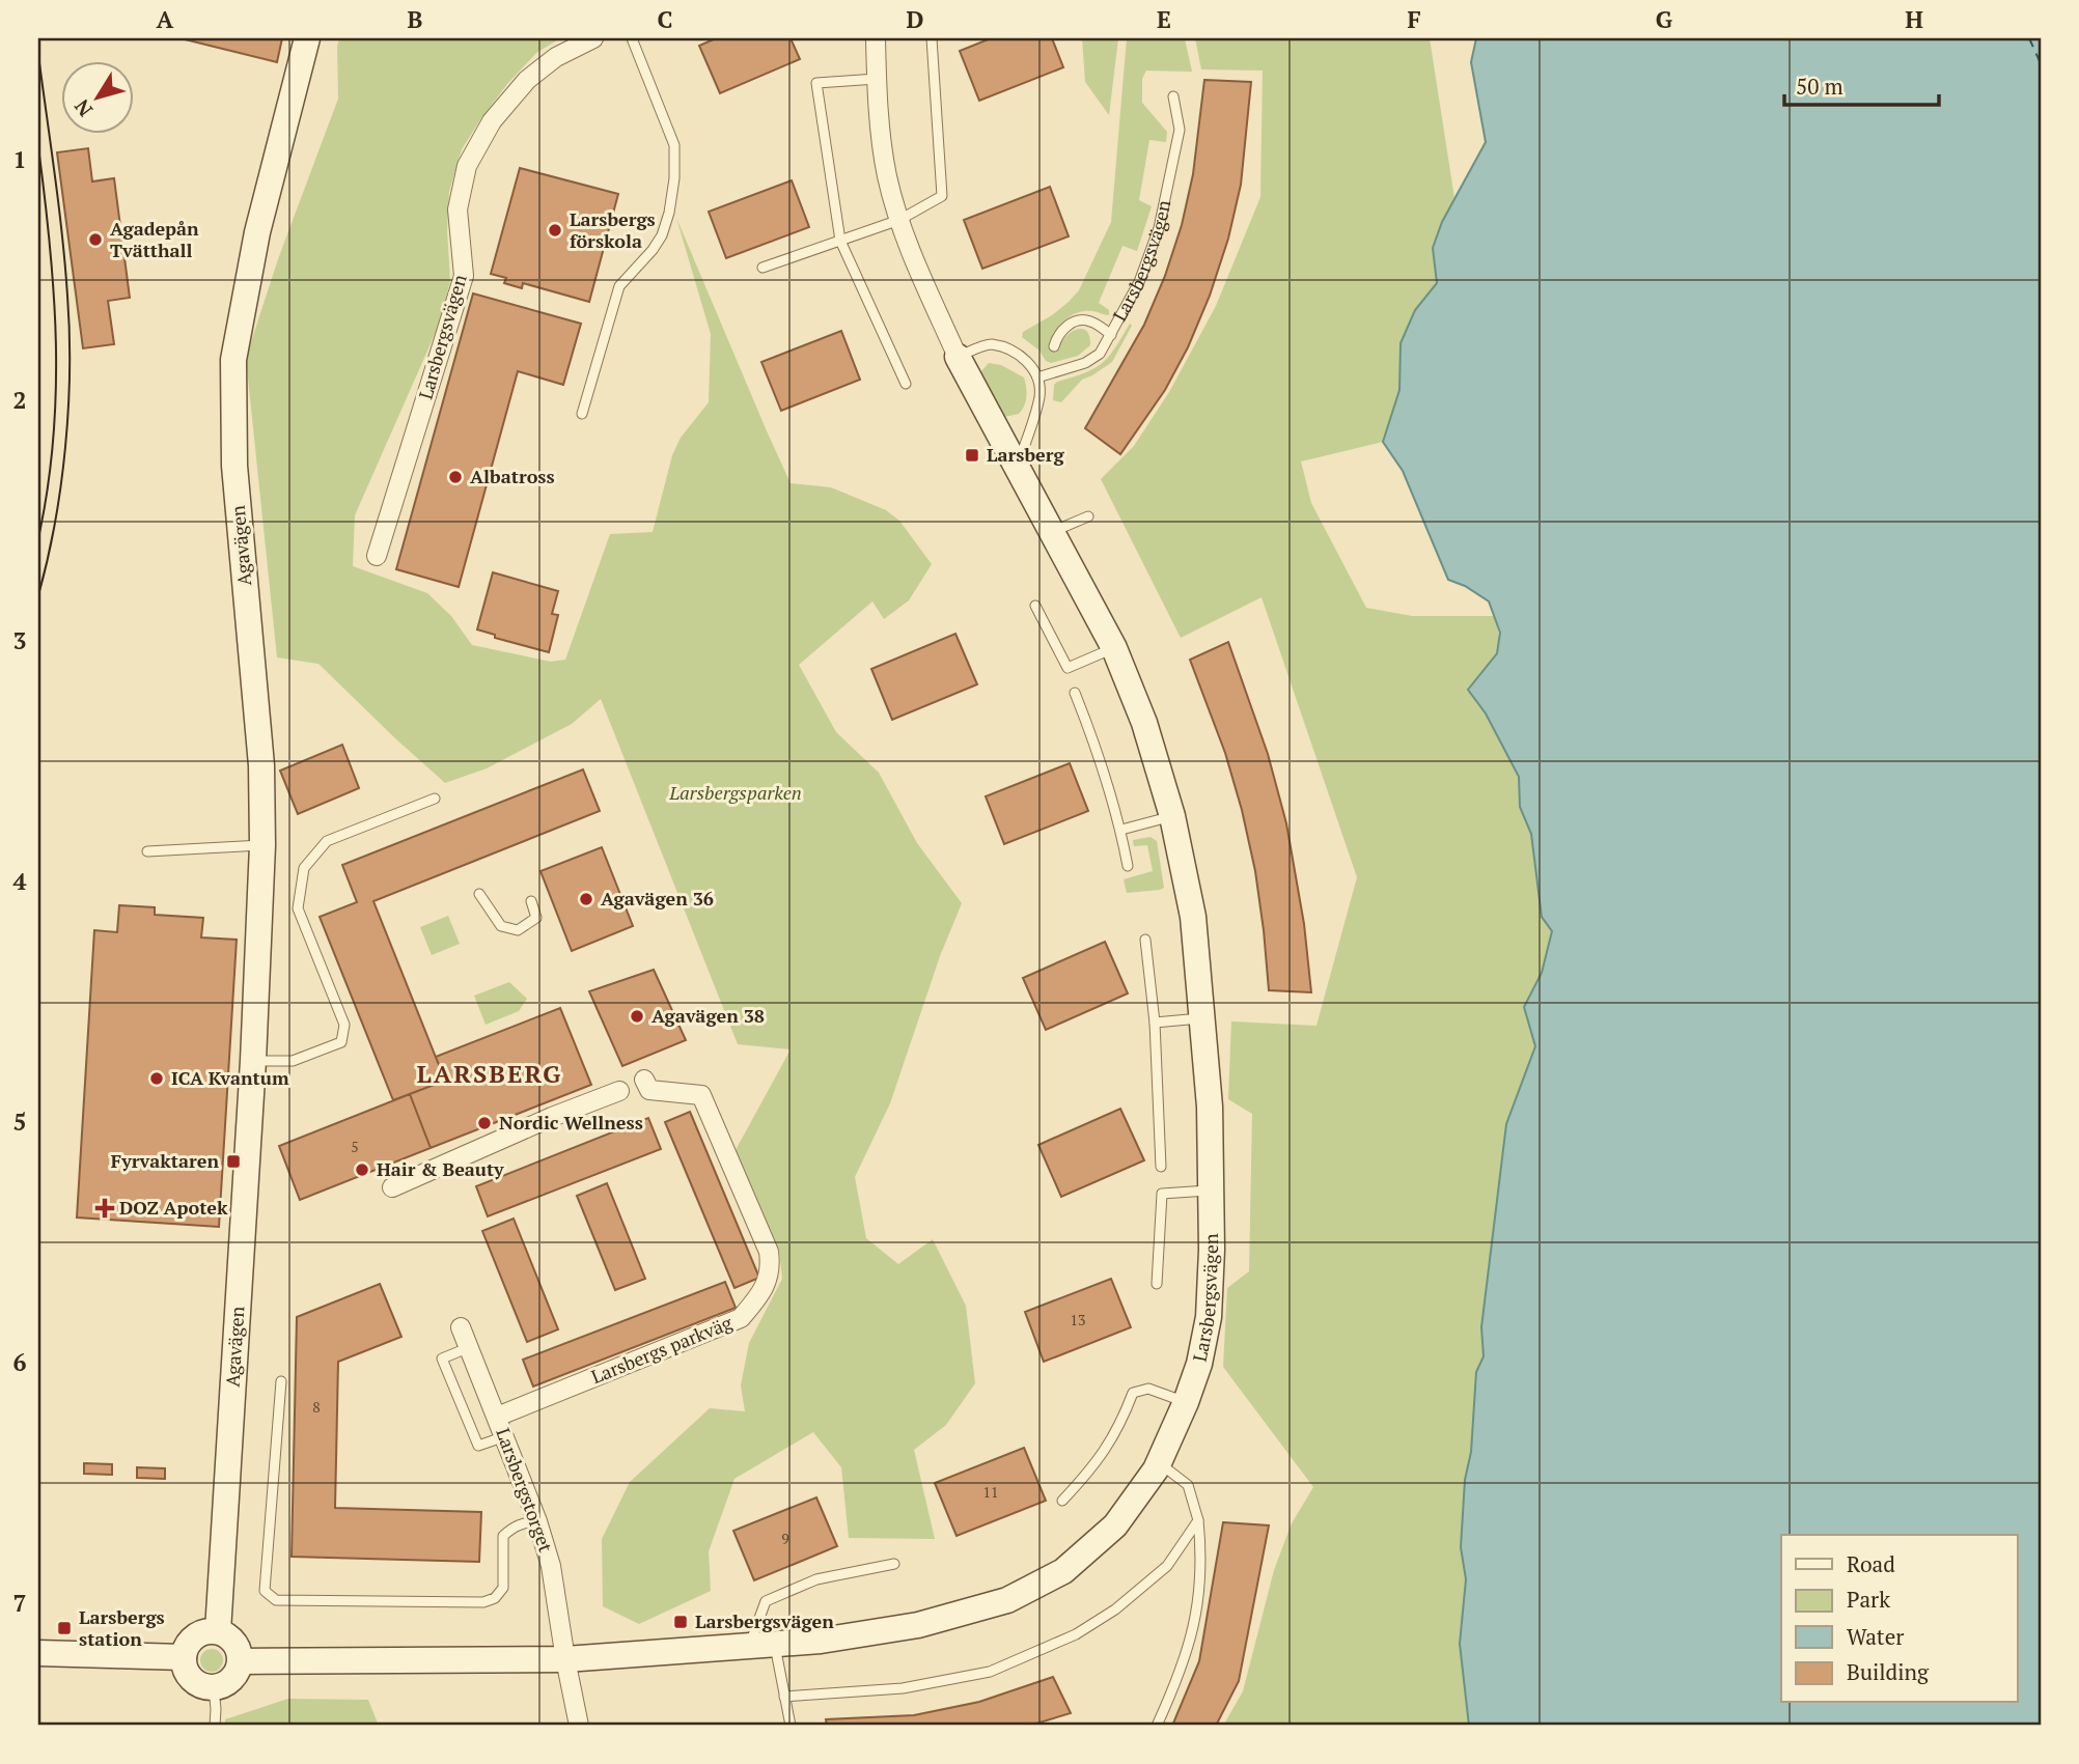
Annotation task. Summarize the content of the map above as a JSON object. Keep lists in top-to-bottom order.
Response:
{
  "streets": {
    "street": [
      "Larsbergsvägen",
      "Agavägen",
      "Larsbergs parkväg",
      "Larsbergstorget"
    ]
  },
  "crossings": [
    ["Larsbergsvägen", "Agavägen"],
    ["Larsbergsvägen", "Larsbergstorget"],
    ["Larsbergs parkväg", "Larsbergstorget"]
  ],
  "districts": ["LARSBERG"],
  "parks": ["Larsbergsparken"],
  "places": {
    "other": [
      "Larsbergs förskola",
      "Agadepån Tvätthall",
      "Albatross",
      "Agavägen 36",
      "Agavägen 38",
      "ICA Kvantum",
      "Nordic Wellness",
      "Hair & Beauty"
    ],
    "transit": [
      "Larsberg",
      "Fyrvaktaren",
      "Larsbergsvägen",
      "Larsbergs station"
    ],
    "health": ["DOZ Apotek"]
  },
  "house_numbers": [
    "5",
    "13",
    "8",
    "11",
    "9"
  ],
  "legend": [
    "Road",
    "Park",
    "Water",
    "Building"
  ],
  "scale_bar": "50 m",
  "north": "bottom left",
  "grid": {
    "columns": [
      "A",
      "B",
      "C",
      "D",
      "E",
      "F",
      "G",
      "H"
    ],
    "rows": [
      "1",
      "2",
      "3",
      "4",
      "5",
      "6",
      "7"
    ]
  }
}
